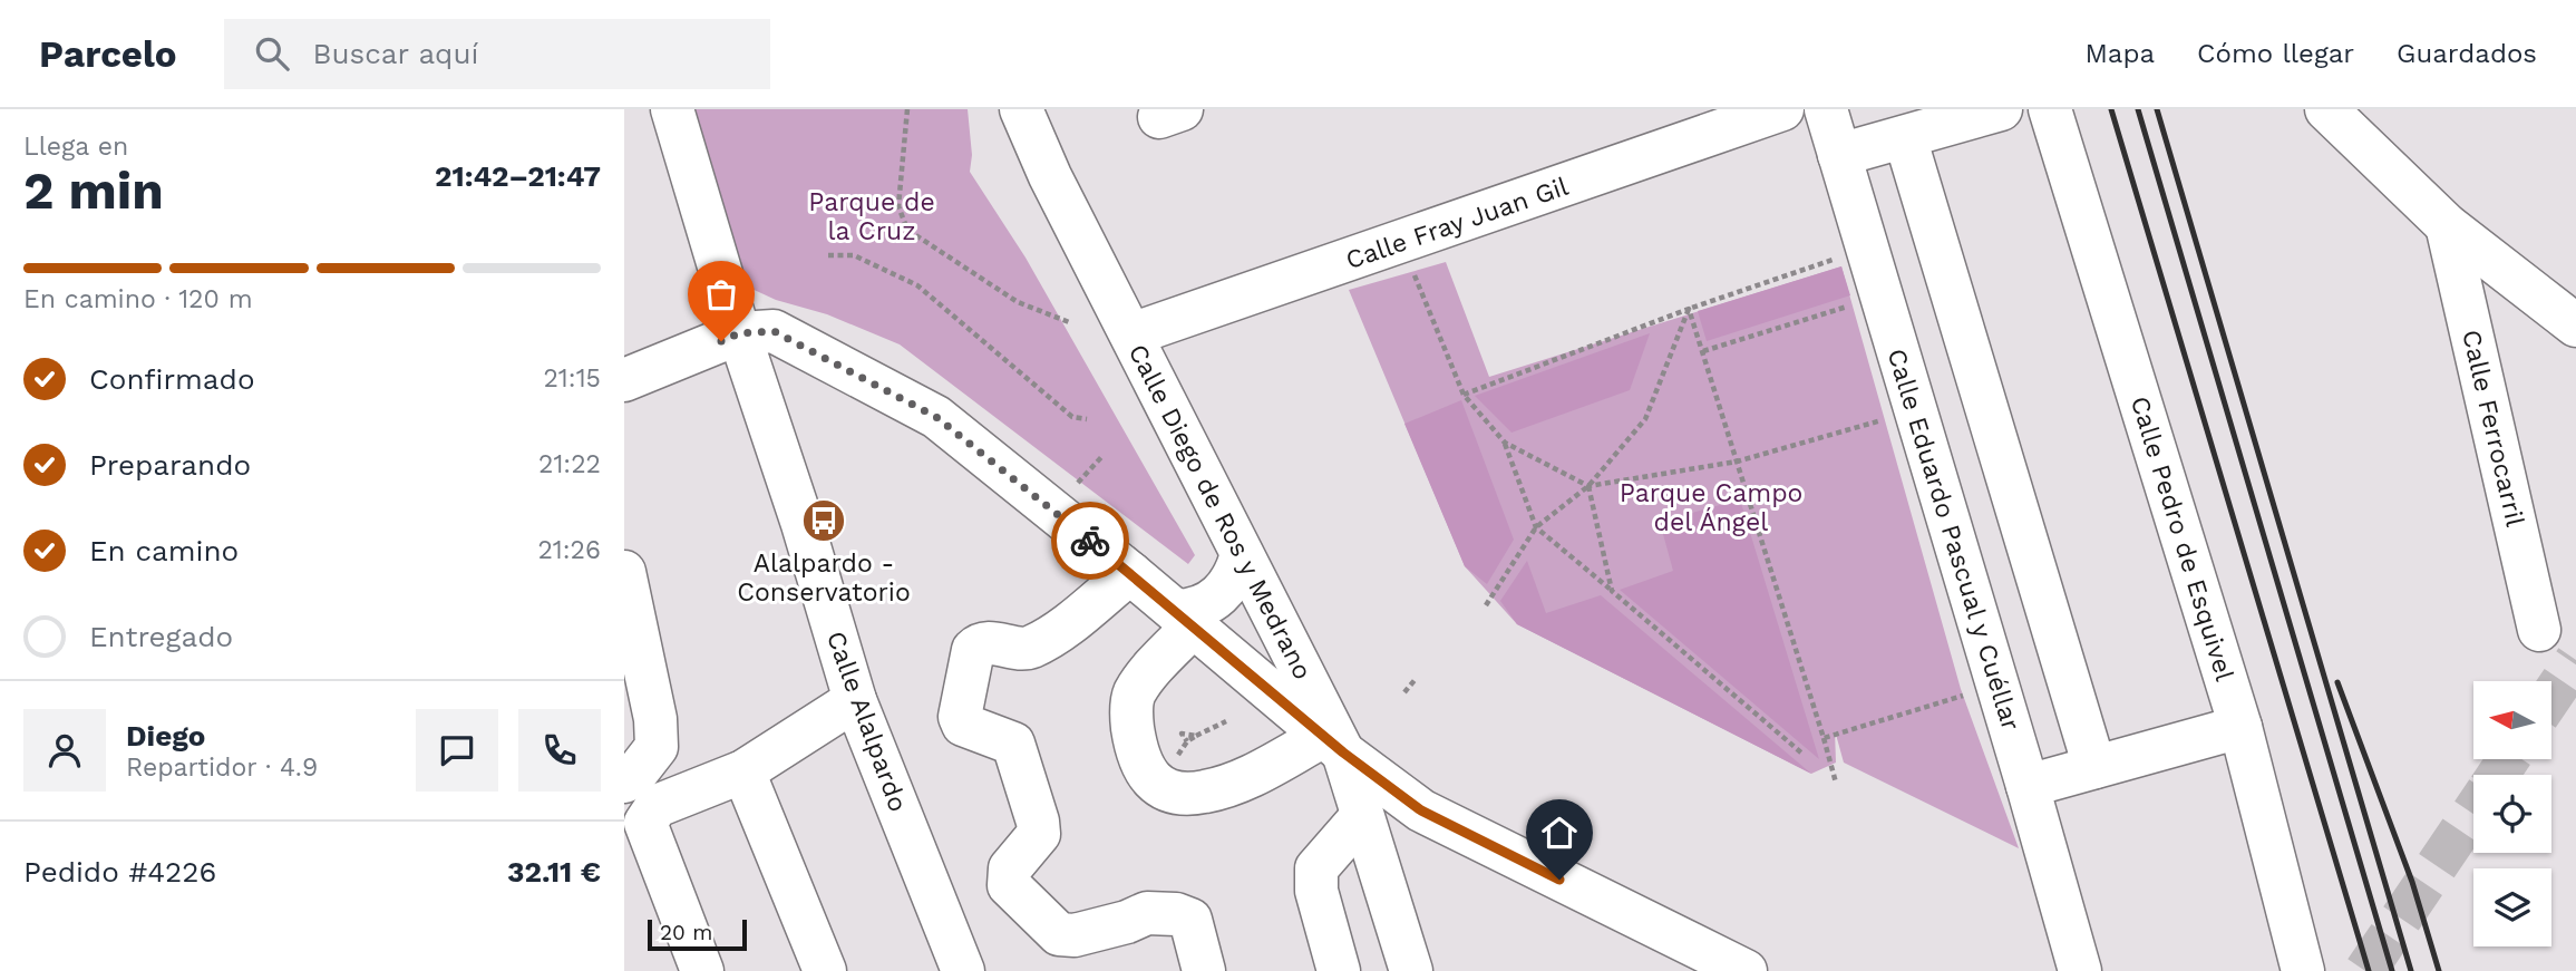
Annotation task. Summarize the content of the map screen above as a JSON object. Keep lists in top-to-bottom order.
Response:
{
  "streets": {
    "street": [
      "Calle Fray Juan Gil",
      "Calle Ferrocarril",
      "Calle Diego de Ros y Medrano",
      "Calle Pedro de Esquivel",
      "Calle Eduardo Pascual y Cuéllar",
      "Calle Alalpardo"
    ]
  },
  "crossings": [
    ["Calle Fray Juan Gil", "Calle Diego de Ros y Medrano"]
  ],
  "parks": ["Parque de la Cruz", "Parque Campo del Ángel"],
  "places": {
    "bus stop": ["Alalpardo - Conservatorio"]
  },
  "scale_bar": "20 m",
  "north": "left",
  "page": {
    "header": "Parcelo",
    "search": "Buscar aquí",
    "nav": ["Mapa", "Cómo llegar", "Guardados"],
    "heading": ["2 min", "Llega en", "21:42–21:47"],
    "panel": [
      "Diego",
      "Repartidor · 4.9",
      "Pedido #4226",
      "32.11 €"
    ],
    "bar": "En camino · 120 m",
    "list": [
      ["Confirmado", "21:15"],
      ["Preparando", "21:22"],
      ["En camino", "21:26"],
      "Entregado"
    ],
    "scale": "20 m"
  }
}
